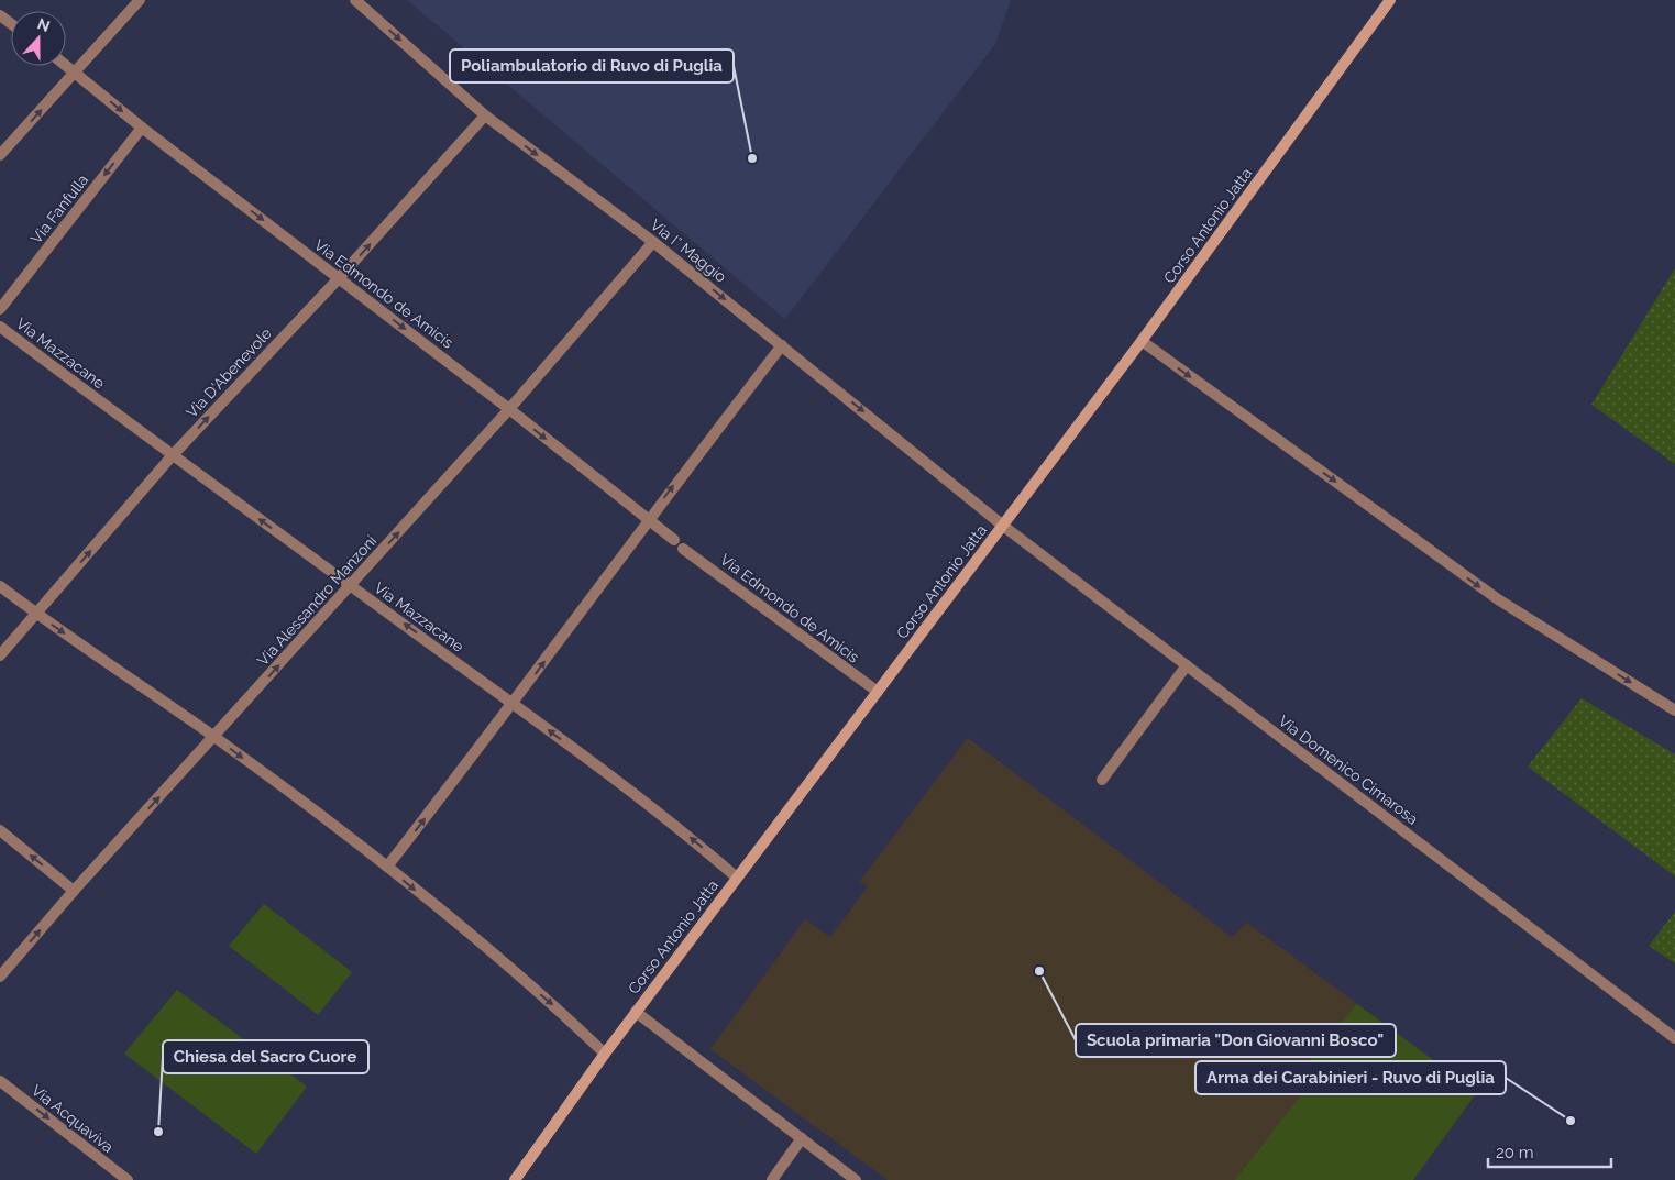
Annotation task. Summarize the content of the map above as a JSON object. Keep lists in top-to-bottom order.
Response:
{
  "streets": {
    "main road": ["Corso Antonio Jatta"],
    "street": [
      "Via Fanfulla",
      "Via I° Maggio",
      "Via Edmondo de Amicis",
      "Via Mazzacane",
      "Via D'Abenevole",
      "Via Alessandro Manzoni",
      "Via Domenico Cimarosa",
      "Via Acquaviva"
    ]
  },
  "crossings": [
    ["Via Fanfulla", "Via Edmondo de Amicis"],
    ["Corso Antonio Jatta", "Via I° Maggio"],
    ["Corso Antonio Jatta", "Via Edmondo de Amicis"],
    ["Corso Antonio Jatta", "Via Mazzacane"],
    ["Corso Antonio Jatta", "Via Domenico Cimarosa"],
    ["Via I° Maggio", "Via D'Abenevole"],
    ["Via I° Maggio", "Via Alessandro Manzoni"],
    ["Via I° Maggio", "Via Domenico Cimarosa"],
    ["Via Edmondo de Amicis", "Via D'Abenevole"],
    ["Via Edmondo de Amicis", "Via Alessandro Manzoni"],
    ["Via Mazzacane", "Via D'Abenevole"],
    ["Via Mazzacane", "Via Alessandro Manzoni"]
  ],
  "one_way": [
    "Via I° Maggio",
    "Via Edmondo de Amicis",
    "Via Mazzacane",
    "Via D'Abenevole",
    "Via Alessandro Manzoni",
    "Via Acquaviva"
  ],
  "places": [
    "Poliambulatorio di Ruvo di Puglia",
    "Scuola primaria \"Don Giovanni Bosco\"",
    "Arma dei Carabinieri - Ruvo di Puglia",
    "Chiesa del Sacro Cuore"
  ],
  "scale_bar": "20 m",
  "north": "top"
}
